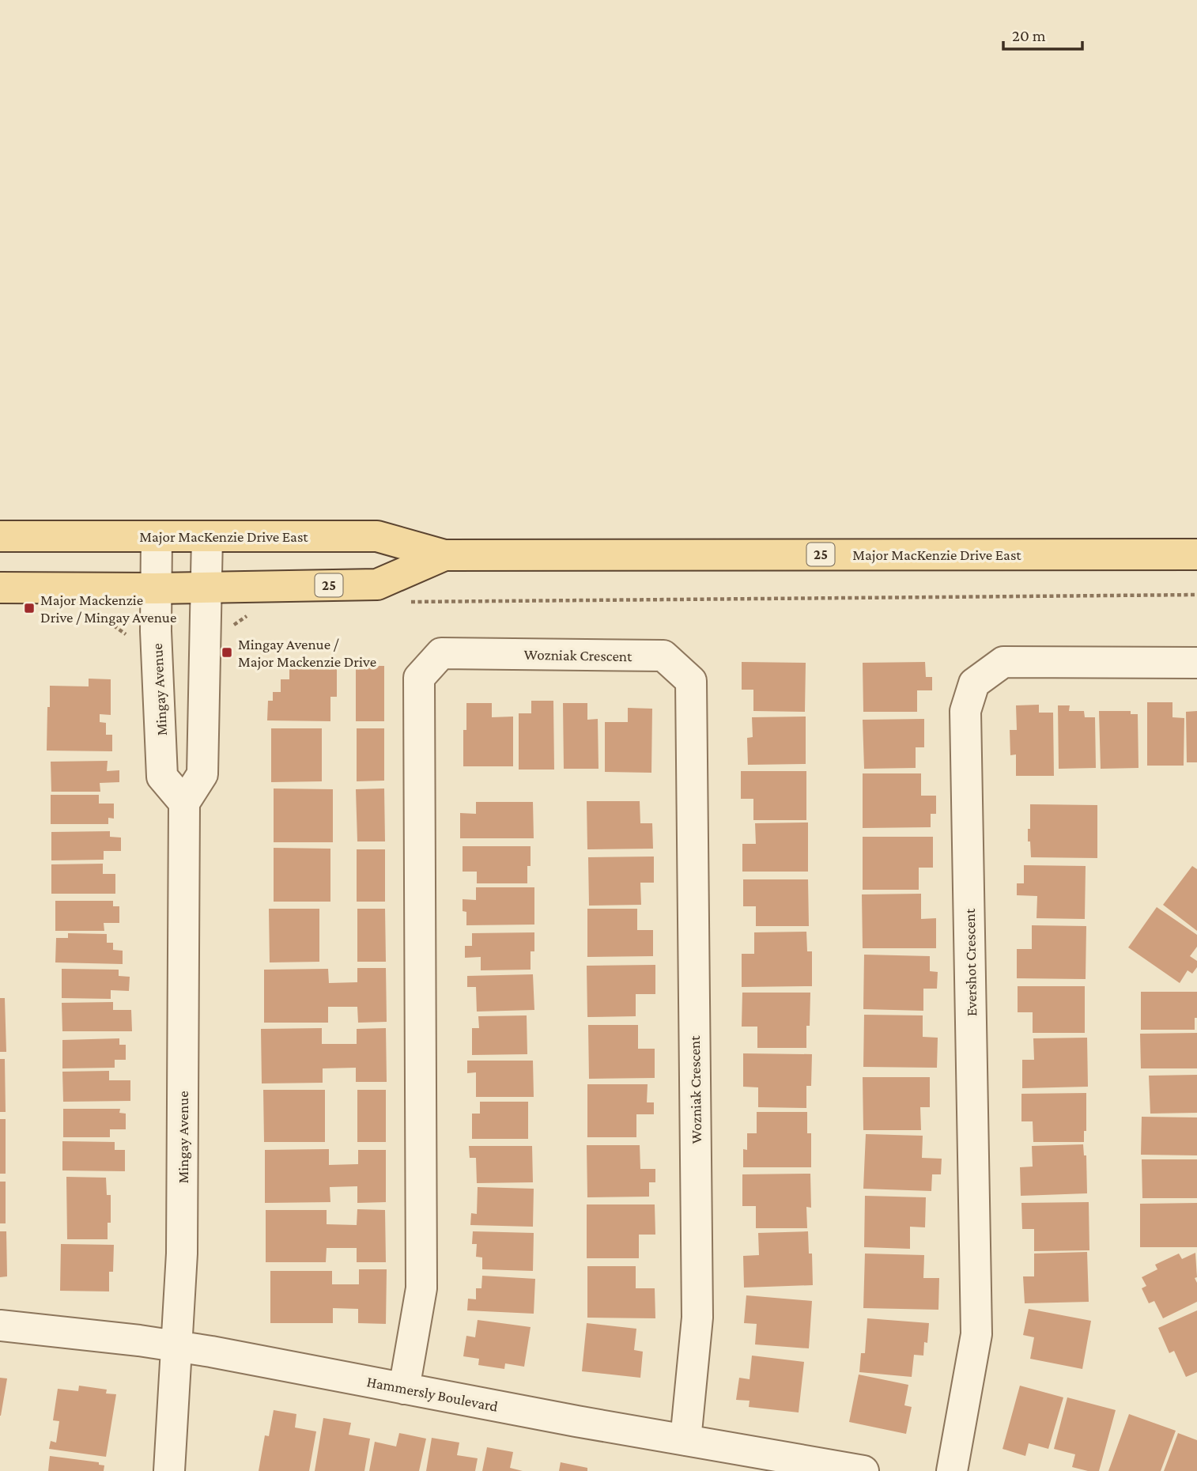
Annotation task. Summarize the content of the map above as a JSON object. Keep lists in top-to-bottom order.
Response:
{
  "streets": {
    "main road": ["Major MacKenzie Drive East", "25"],
    "street": [
      "Wozniak Crescent",
      "Mingay Avenue",
      "Evershot Crescent",
      "Hammersly Boulevard"
    ]
  },
  "crossings": [
    ["Major MacKenzie Drive East", "Mingay Avenue"],
    ["Wozniak Crescent", "Hammersly Boulevard"],
    ["Mingay Avenue", "Hammersly Boulevard"]
  ],
  "places": {
    "transit": ["Major Mackenzie Drive / Mingay Avenue", "Mingay Avenue / Major Mackenzie Drive"]
  },
  "scale_bar": "20 m"
}
